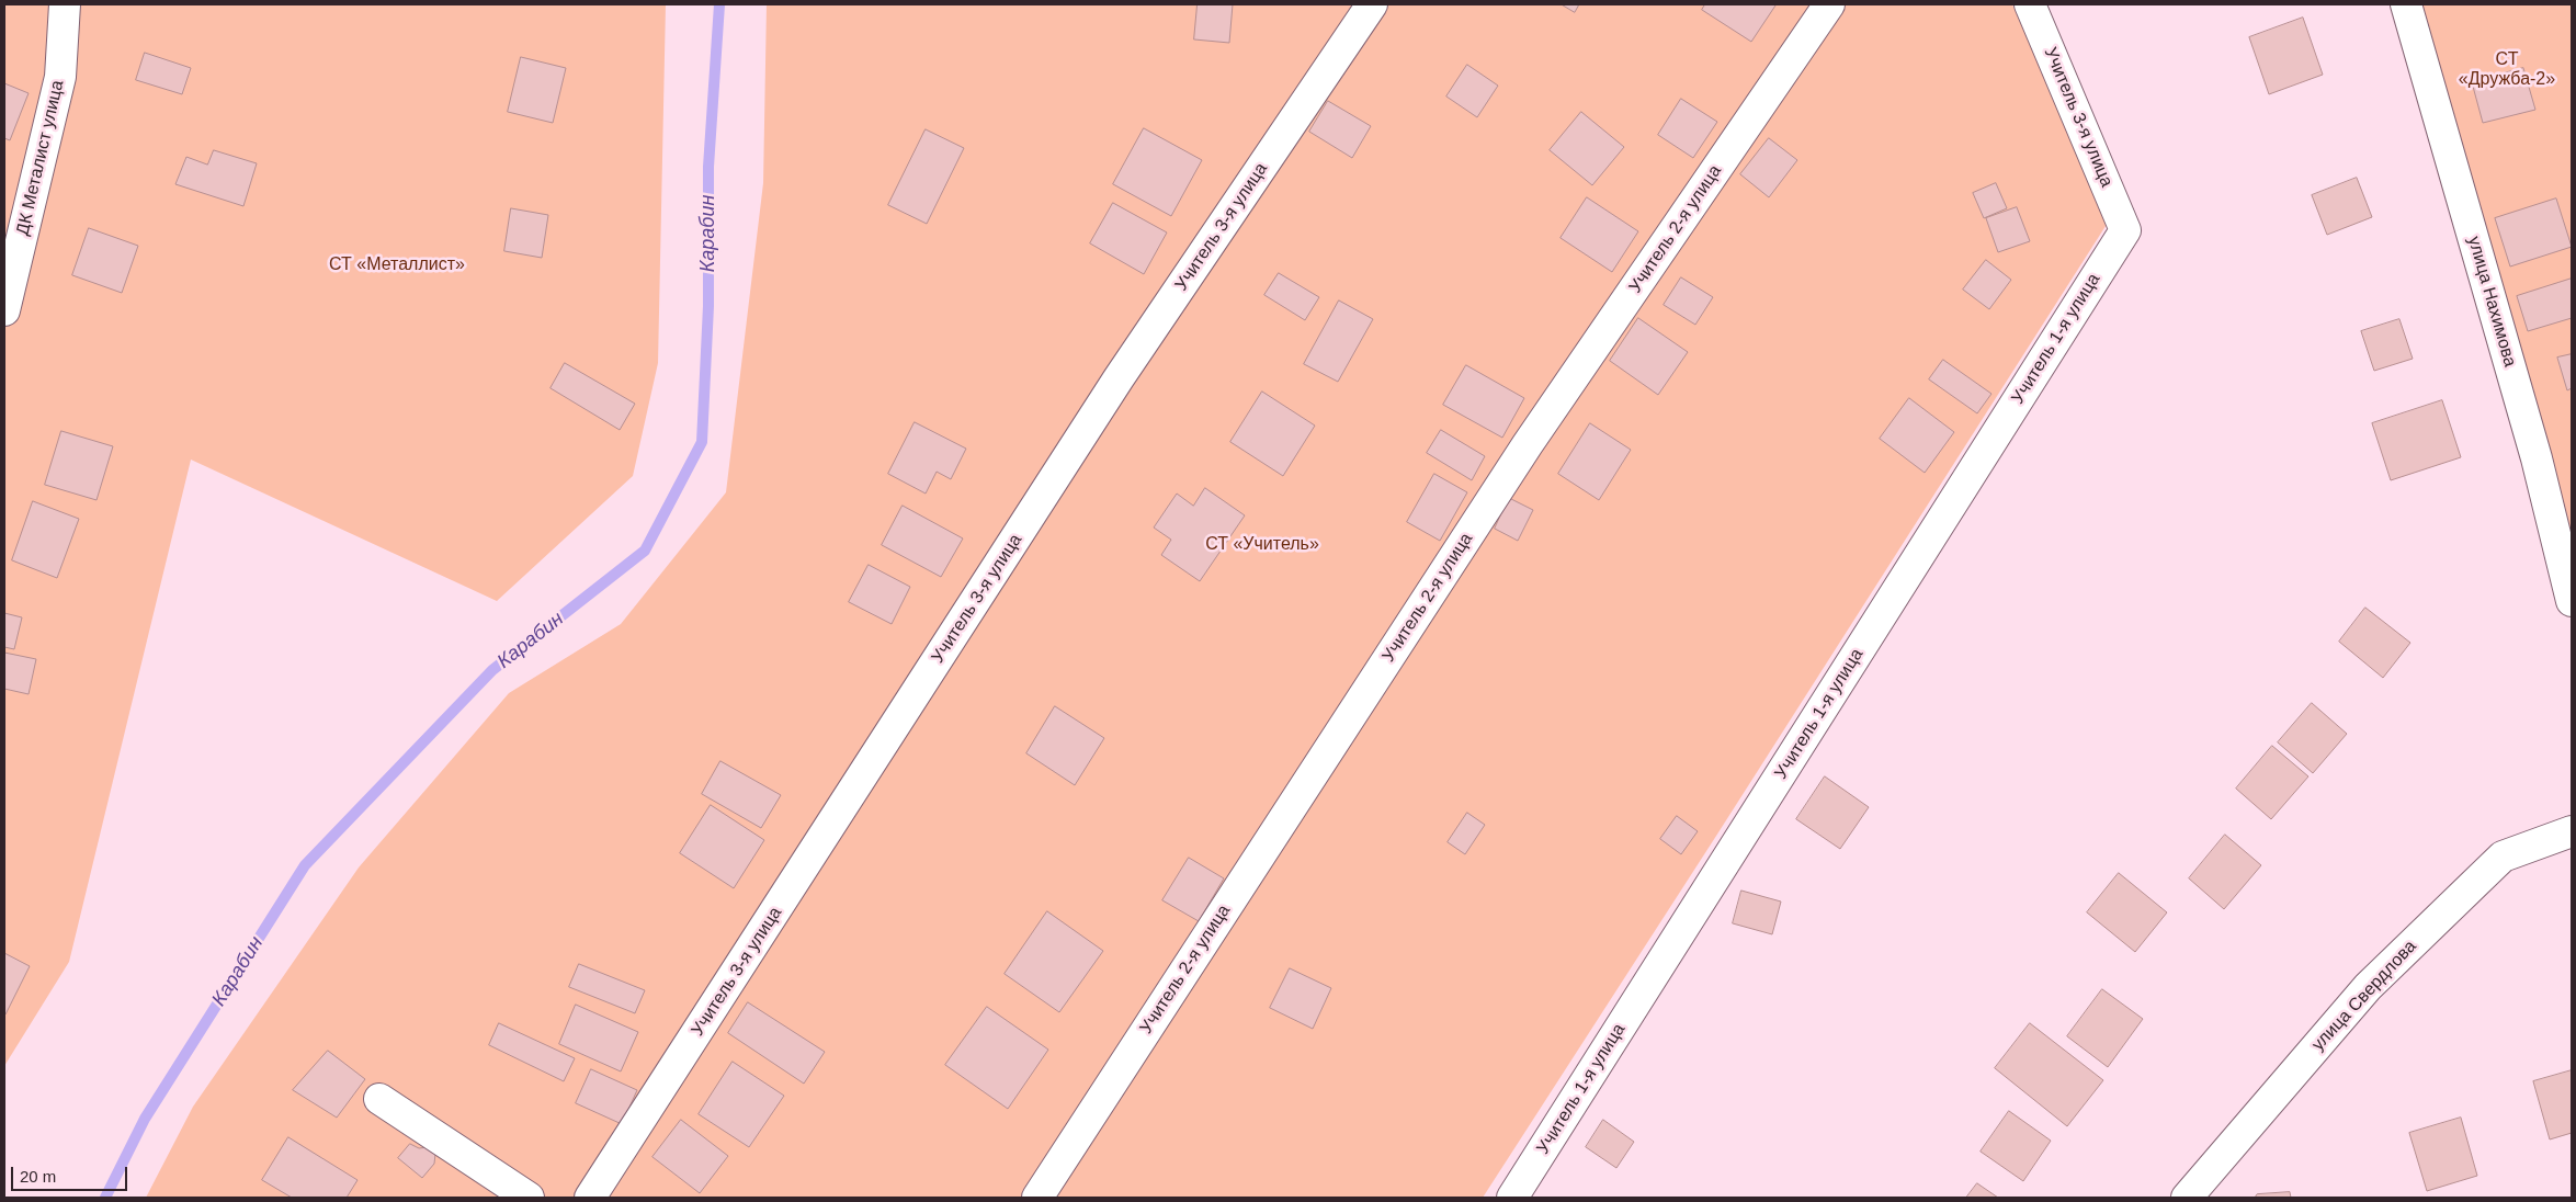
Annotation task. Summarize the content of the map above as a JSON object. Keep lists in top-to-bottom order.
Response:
{
  "streets": {
    "street": [
      "Учитель 3-я улица",
      "ДК Металист улица",
      "Учитель 2-я улица",
      "улица Нахимова",
      "Учитель 1-я улица",
      "улица Свердлова"
    ]
  },
  "crossings": [
    ["Учитель 3-я улица", "Учитель 1-я улица"]
  ],
  "water": ["Карабин"],
  "parks": ["СТ «Дружба-2»", "СТ «Металлист»", "СТ «Учитель»"],
  "scale_bar": "20 m"
}
